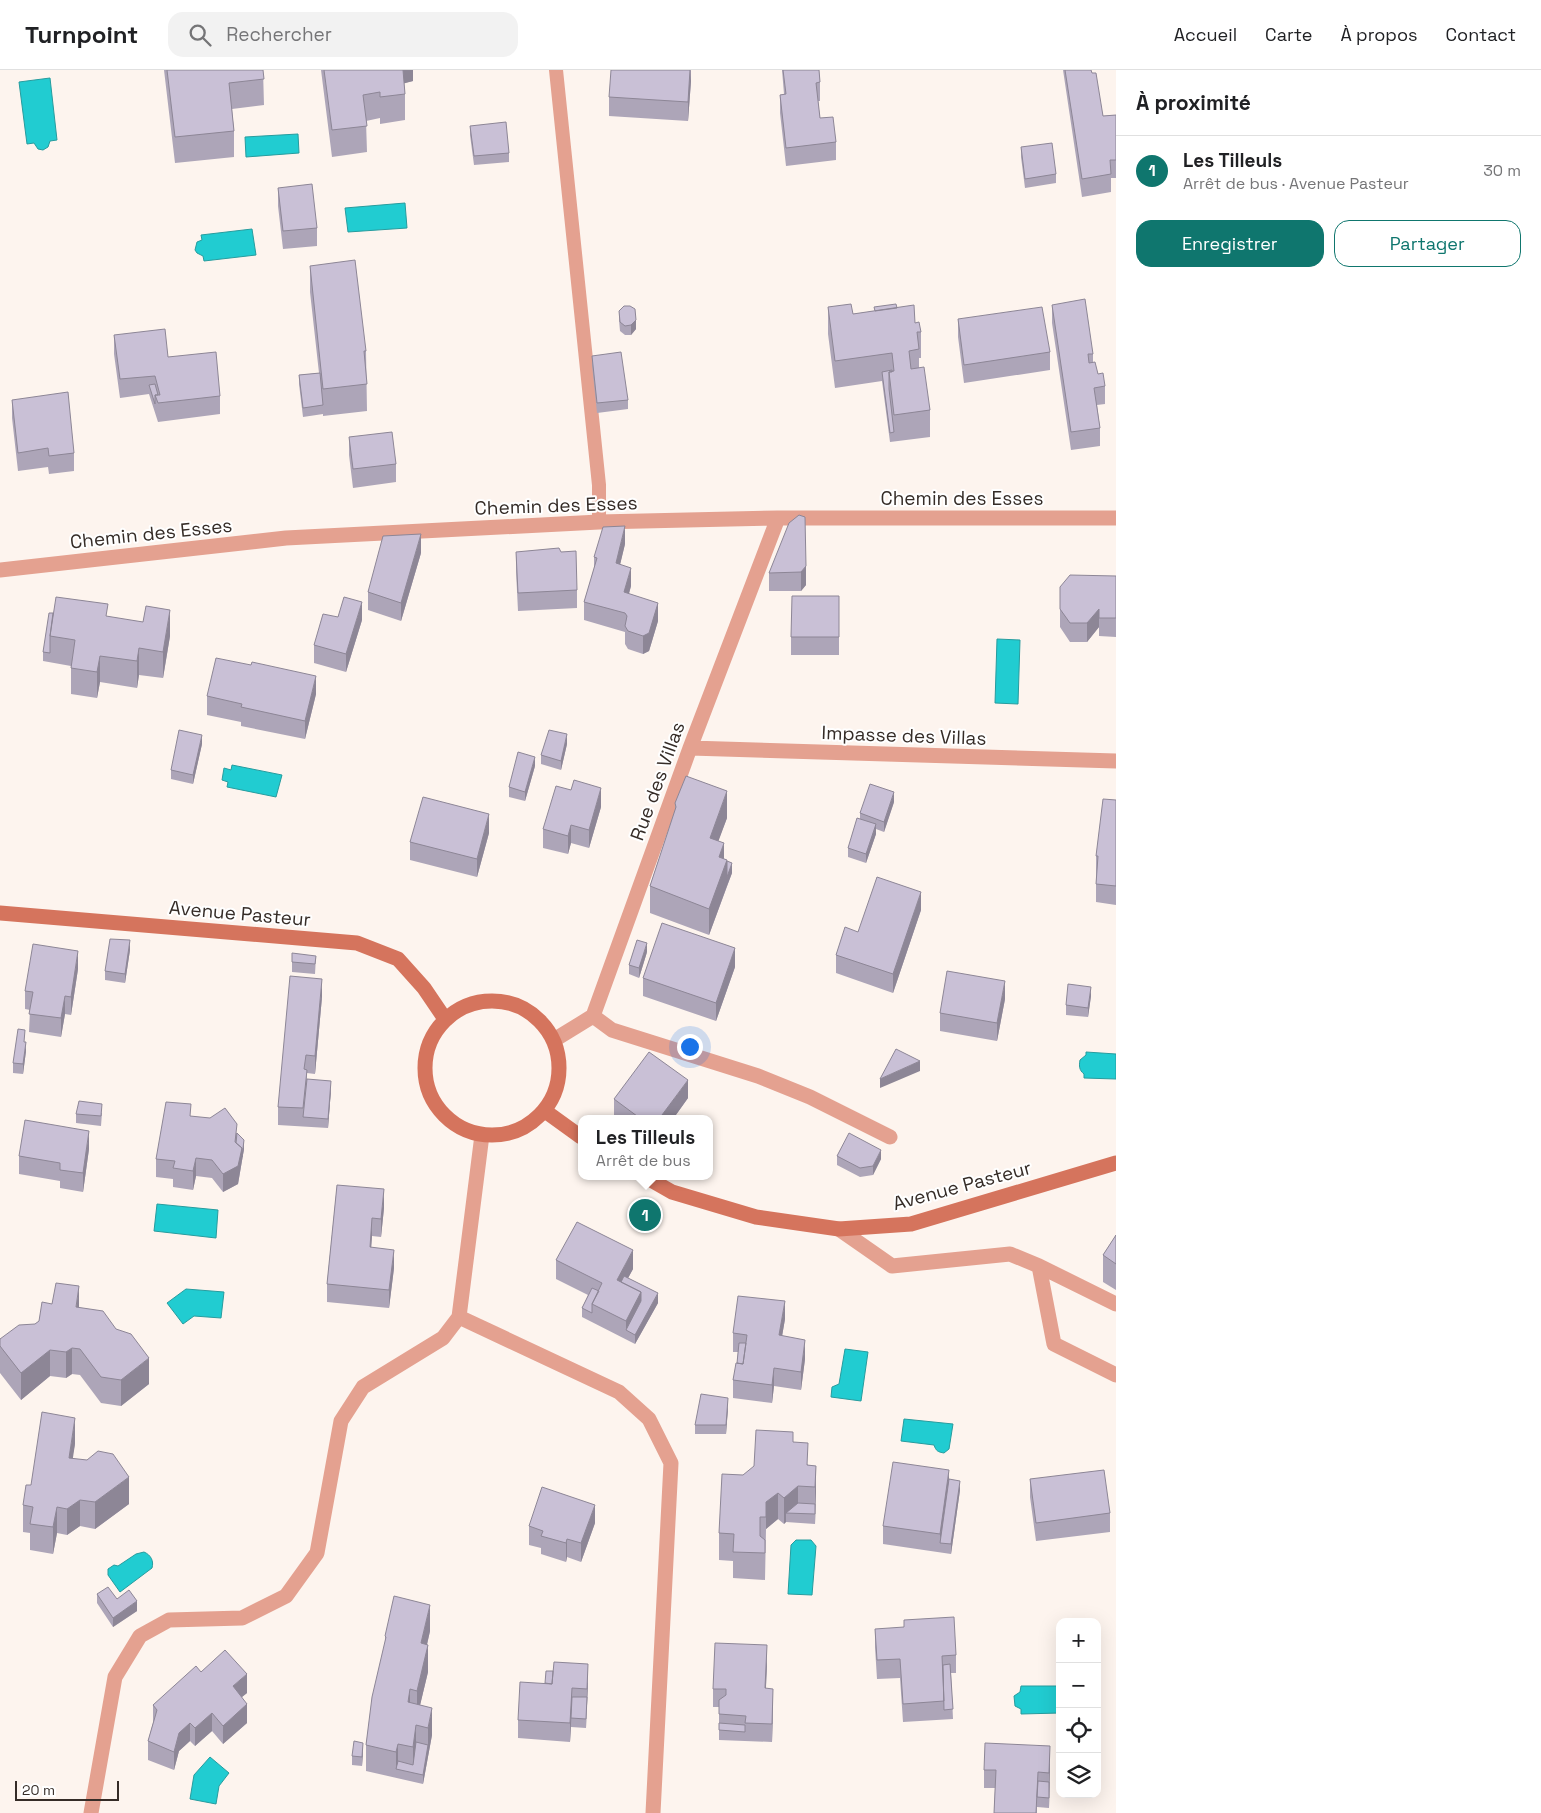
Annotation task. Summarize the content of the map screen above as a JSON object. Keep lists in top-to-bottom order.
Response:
{
  "streets": {
    "main road": ["Avenue Pasteur"],
    "street": ["Chemin des Esses", "Impasse des Villas", "Rue des Villas"]
  },
  "crossings": [
    ["Chemin des Esses", "Rue des Villas"],
    ["Impasse des Villas", "Rue des Villas"]
  ],
  "scale_bar": "20 m",
  "page": {
    "header": "Turnpoint",
    "search": "Rechercher",
    "nav": [
      "Accueil",
      "Carte",
      "À propos",
      "Contact"
    ],
    "heading": "À proximité",
    "list": [
      {
        "mark": "1",
        "name": "Les Tilleuls",
        "note": "Arrêt de bus · Avenue Pasteur",
        "value": "30 m"
      }
    ],
    "buttons": ["Enregistrer", "Partager"],
    "popup": ["Les Tilleuls", "Arrêt de bus"],
    "pins": "1",
    "map_buttons": ["+", "−"],
    "scale": "20 m"
  }
}
